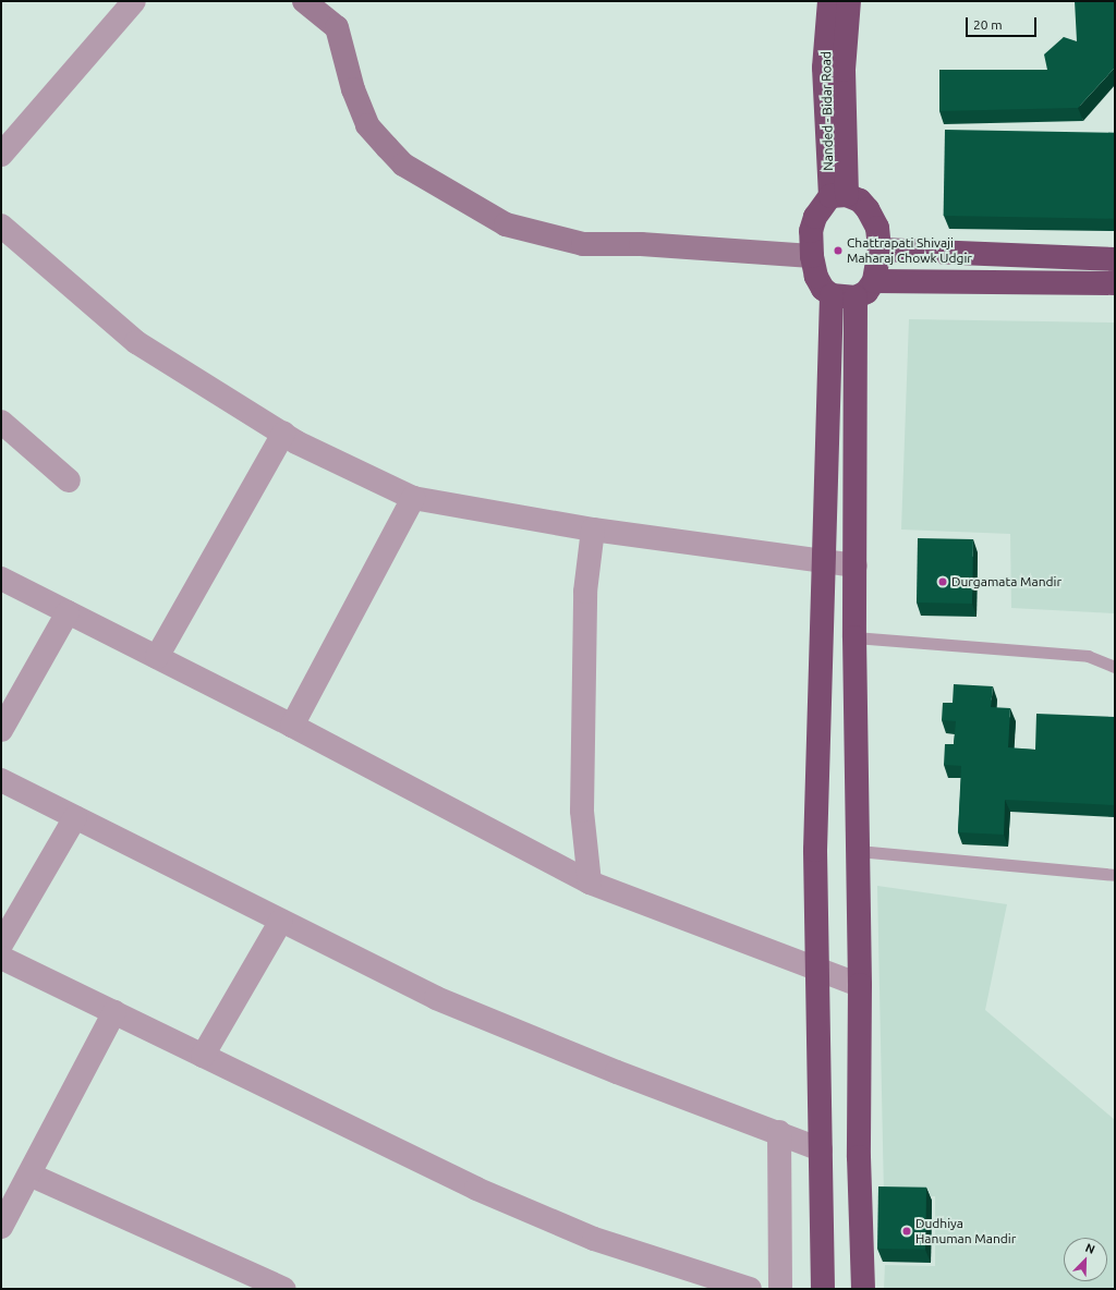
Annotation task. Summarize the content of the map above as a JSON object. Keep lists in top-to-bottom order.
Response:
{
  "streets": {
    "highway": ["Nanded - Bidar Road"]
  },
  "places": ["Chattrapati Shivaji Maharaj Chowk Udgir", "Durgamata Mandir", "Dudhiya Hanuman Mandir"],
  "scale_bar": "20 m",
  "north": "top right"
}
